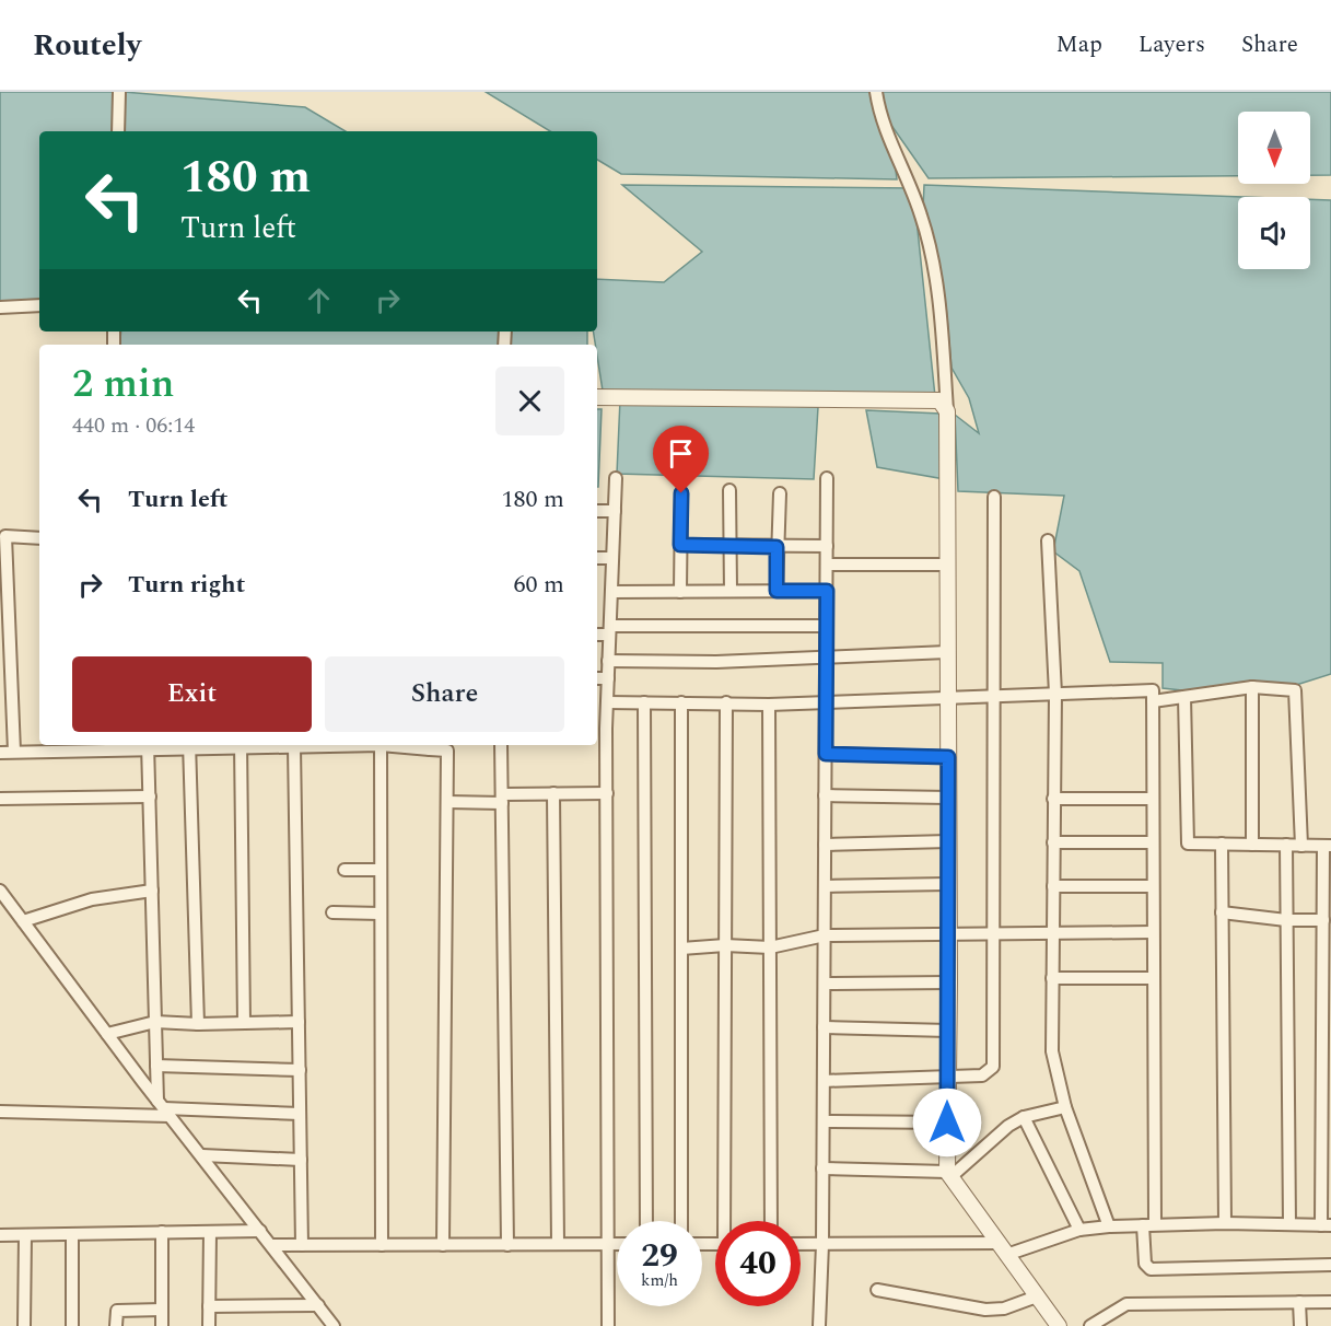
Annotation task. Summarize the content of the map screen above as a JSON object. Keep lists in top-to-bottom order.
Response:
{
  "north": "bottom",
  "page": {
    "header": "Routely",
    "nav": ["Map", "Layers", "Share"],
    "turn": ["180 m", "Turn left"],
    "heading": ["2 min", "440 m · 06:14"],
    "list": [
      {
        "name": "Turn left",
        "value": "180 m"
      },
      {
        "name": "Turn right",
        "value": "60 m"
      }
    ],
    "buttons": ["Exit", "Share"],
    "speed": "29 km/h",
    "limit": "40"
  }
}
